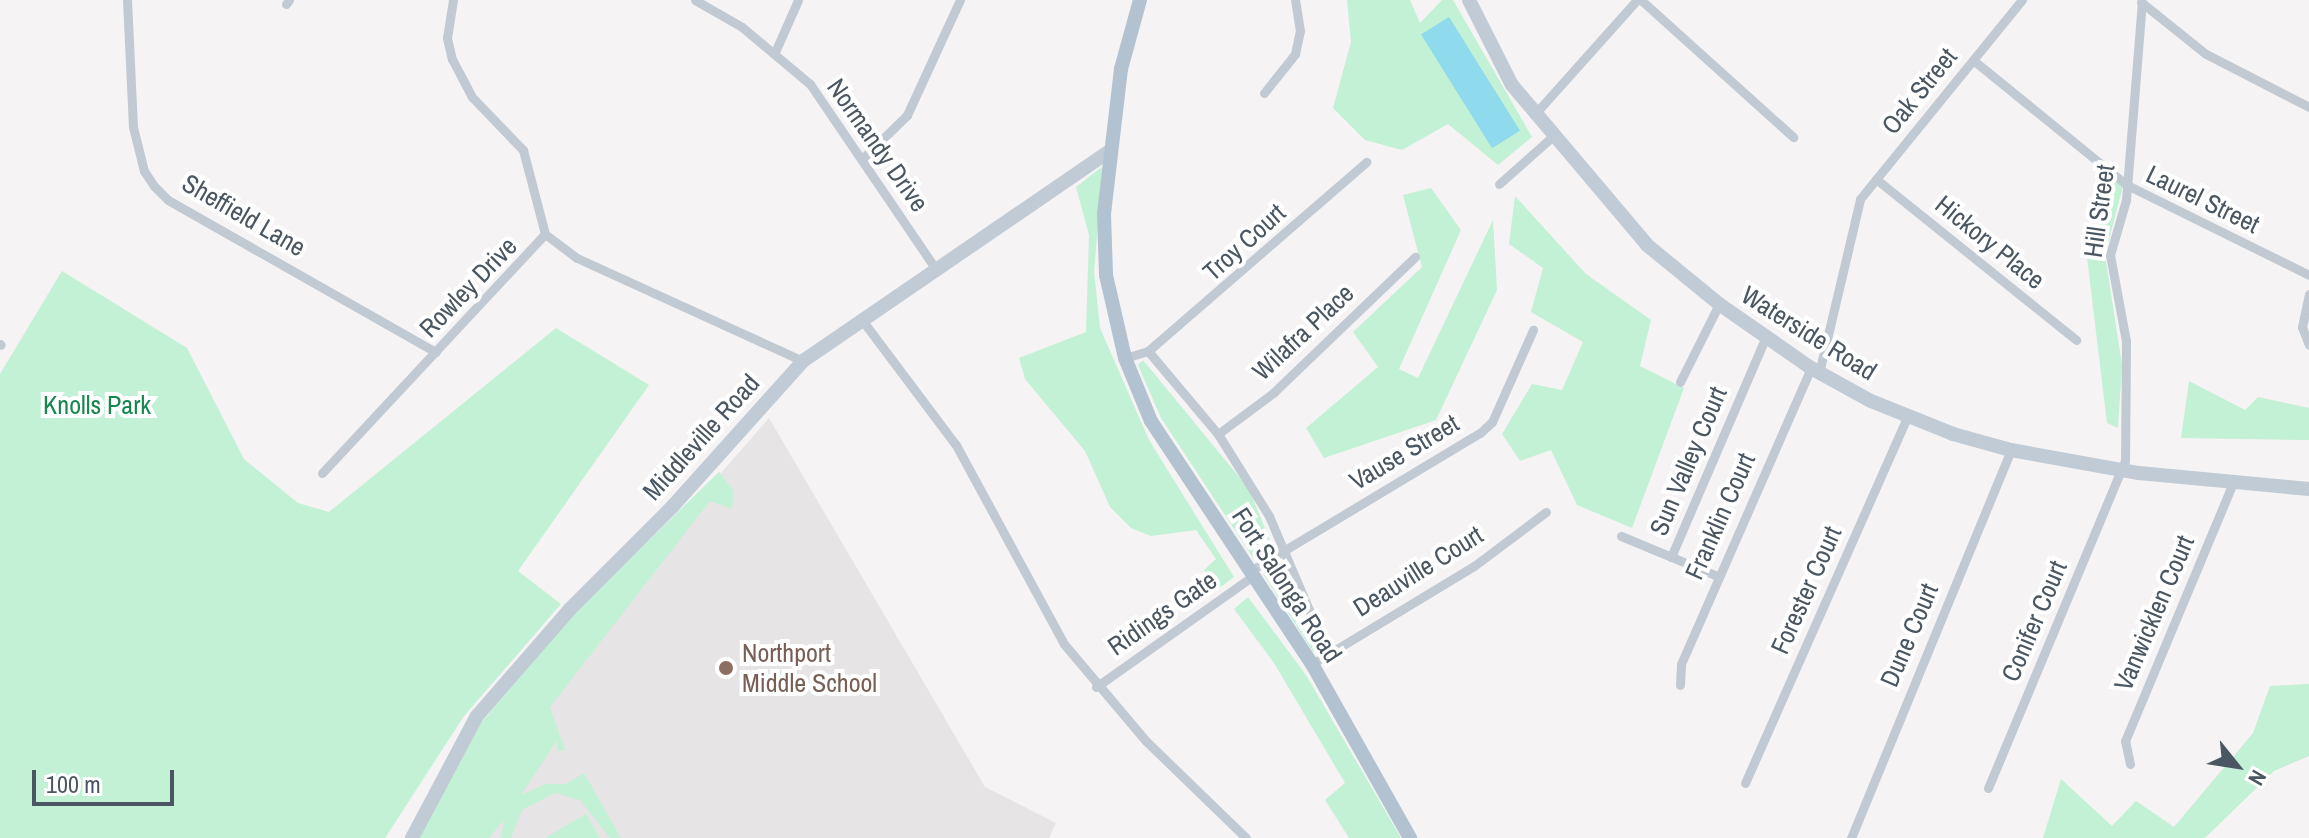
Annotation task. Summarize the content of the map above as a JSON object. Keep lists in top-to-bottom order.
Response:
{
  "streets": {
    "main road": ["Waterside Road", "Middleville Road", "Fort Salonga Road"],
    "street": [
      "Oak Street",
      "Normandy Drive",
      "Laurel Street",
      "Hill Street",
      "Sheffield Lane",
      "Troy Court",
      "Hickory Place",
      "Rowley Drive",
      "Wilafra Place",
      "Vause Street",
      "Sun Valley Court",
      "Franklin Court",
      "Deauville Court",
      "Forester Court",
      "Ridings Gate",
      "Vanwicklen Court",
      "Conifer Court",
      "Dune Court"
    ]
  },
  "crossings": [
    ["Oak Street", "Laurel Street"],
    ["Oak Street", "Hickory Place"],
    ["Oak Street", "Franklin Court"],
    ["Normandy Drive", "Middleville Road"],
    ["Laurel Street", "Hill Street"],
    ["Hill Street", "Waterside Road"],
    ["Hill Street", "Conifer Court"],
    ["Sheffield Lane", "Rowley Drive"],
    ["Troy Court", "Fort Salonga Road"],
    ["Rowley Drive", "Middleville Road"],
    ["Wilafra Place", "Fort Salonga Road"],
    ["Waterside Road", "Sun Valley Court"],
    ["Waterside Road", "Franklin Court"],
    ["Waterside Road", "Forester Court"],
    ["Waterside Road", "Vanwicklen Court"],
    ["Waterside Road", "Conifer Court"],
    ["Waterside Road", "Dune Court"],
    ["Middleville Road", "Fort Salonga Road"],
    ["Vause Street", "Fort Salonga Road"],
    ["Vause Street", "Ridings Gate"],
    ["Sun Valley Court", "Franklin Court"],
    ["Deauville Court", "Fort Salonga Road"],
    ["Fort Salonga Road", "Ridings Gate"]
  ],
  "parks": ["Knolls Park"],
  "places": ["Northport Middle School"],
  "scale_bar": "100 m",
  "north": "bottom right"
}
